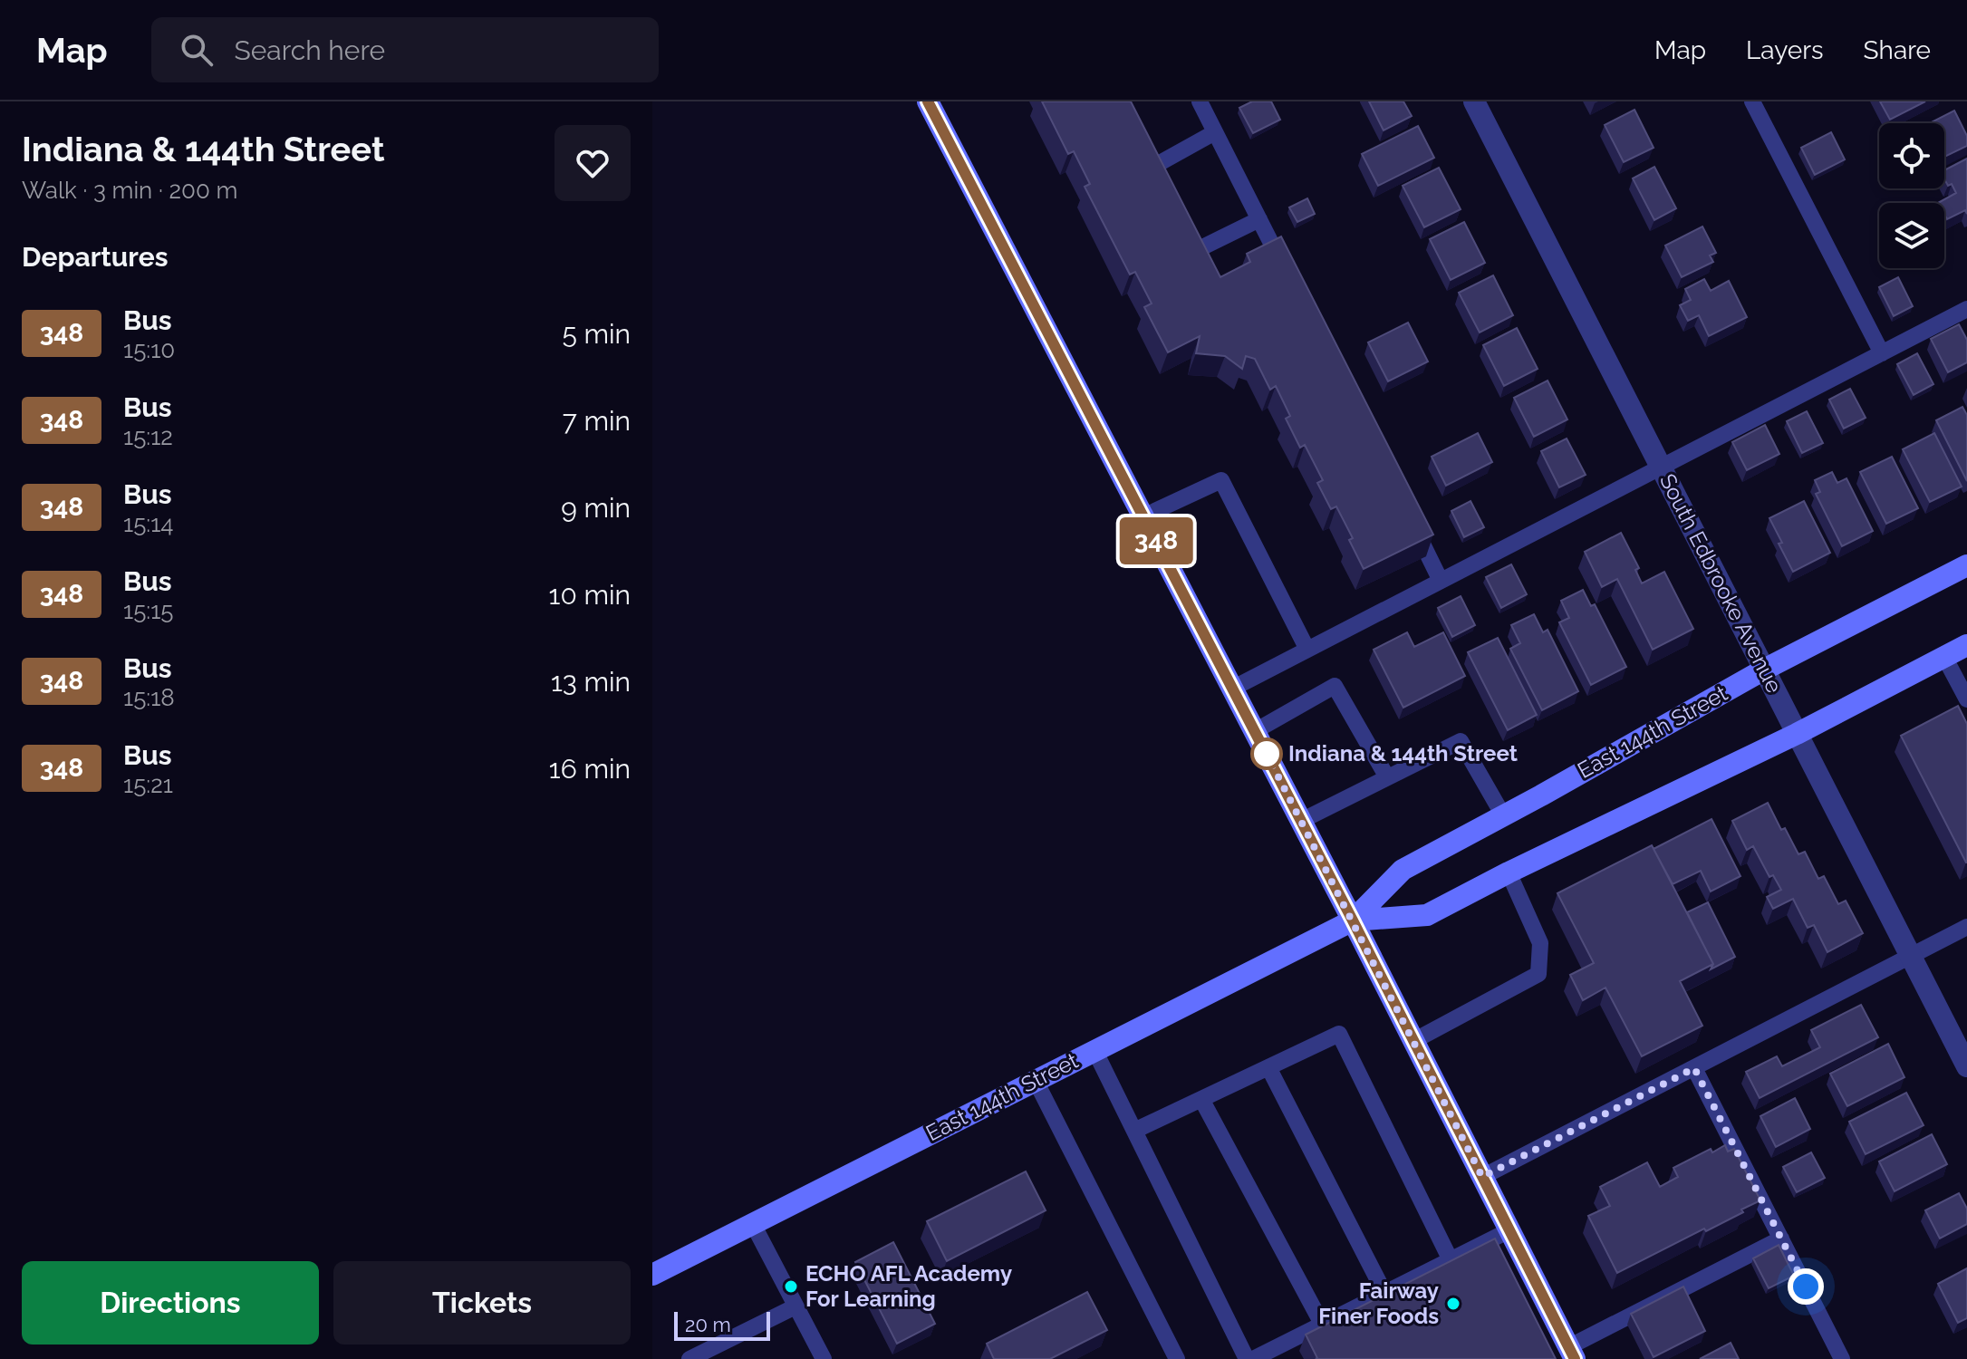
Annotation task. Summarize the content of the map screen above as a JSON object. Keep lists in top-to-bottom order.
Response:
{
  "streets": {
    "street": ["South Edbrooke Avenue", "East 144th Street"]
  },
  "crossings": [
    ["South Edbrooke Avenue", "East 144th Street"]
  ],
  "places": ["Indiana & 144th Street", "ECHO AFL Academy For Learning", "Fairway Finer Foods"],
  "lines": ["bus line 348"],
  "scale_bar": "20 m",
  "page": {
    "header": "Map",
    "search": "Search here",
    "nav": ["Map", "Layers", "Share"],
    "heading": [
      ["Indiana & 144th Street", "Walk · 3 min · 200 m"],
      "Departures"
    ],
    "on_map": "348",
    "list": [
      {
        "mark": "348",
        "name": "Bus",
        "note": "15:10",
        "value": "5 min"
      },
      {
        "mark": "348",
        "name": "Bus",
        "note": "15:12",
        "value": "7 min"
      },
      {
        "mark": "348",
        "name": "Bus",
        "note": "15:14",
        "value": "9 min"
      },
      {
        "mark": "348",
        "name": "Bus",
        "note": "15:15",
        "value": "10 min"
      },
      {
        "mark": "348",
        "name": "Bus",
        "note": "15:18",
        "value": "13 min"
      },
      {
        "mark": "348",
        "name": "Bus",
        "note": "15:21",
        "value": "16 min"
      }
    ],
    "buttons": ["Directions", "Tickets"],
    "scale": "20 m"
  }
}
